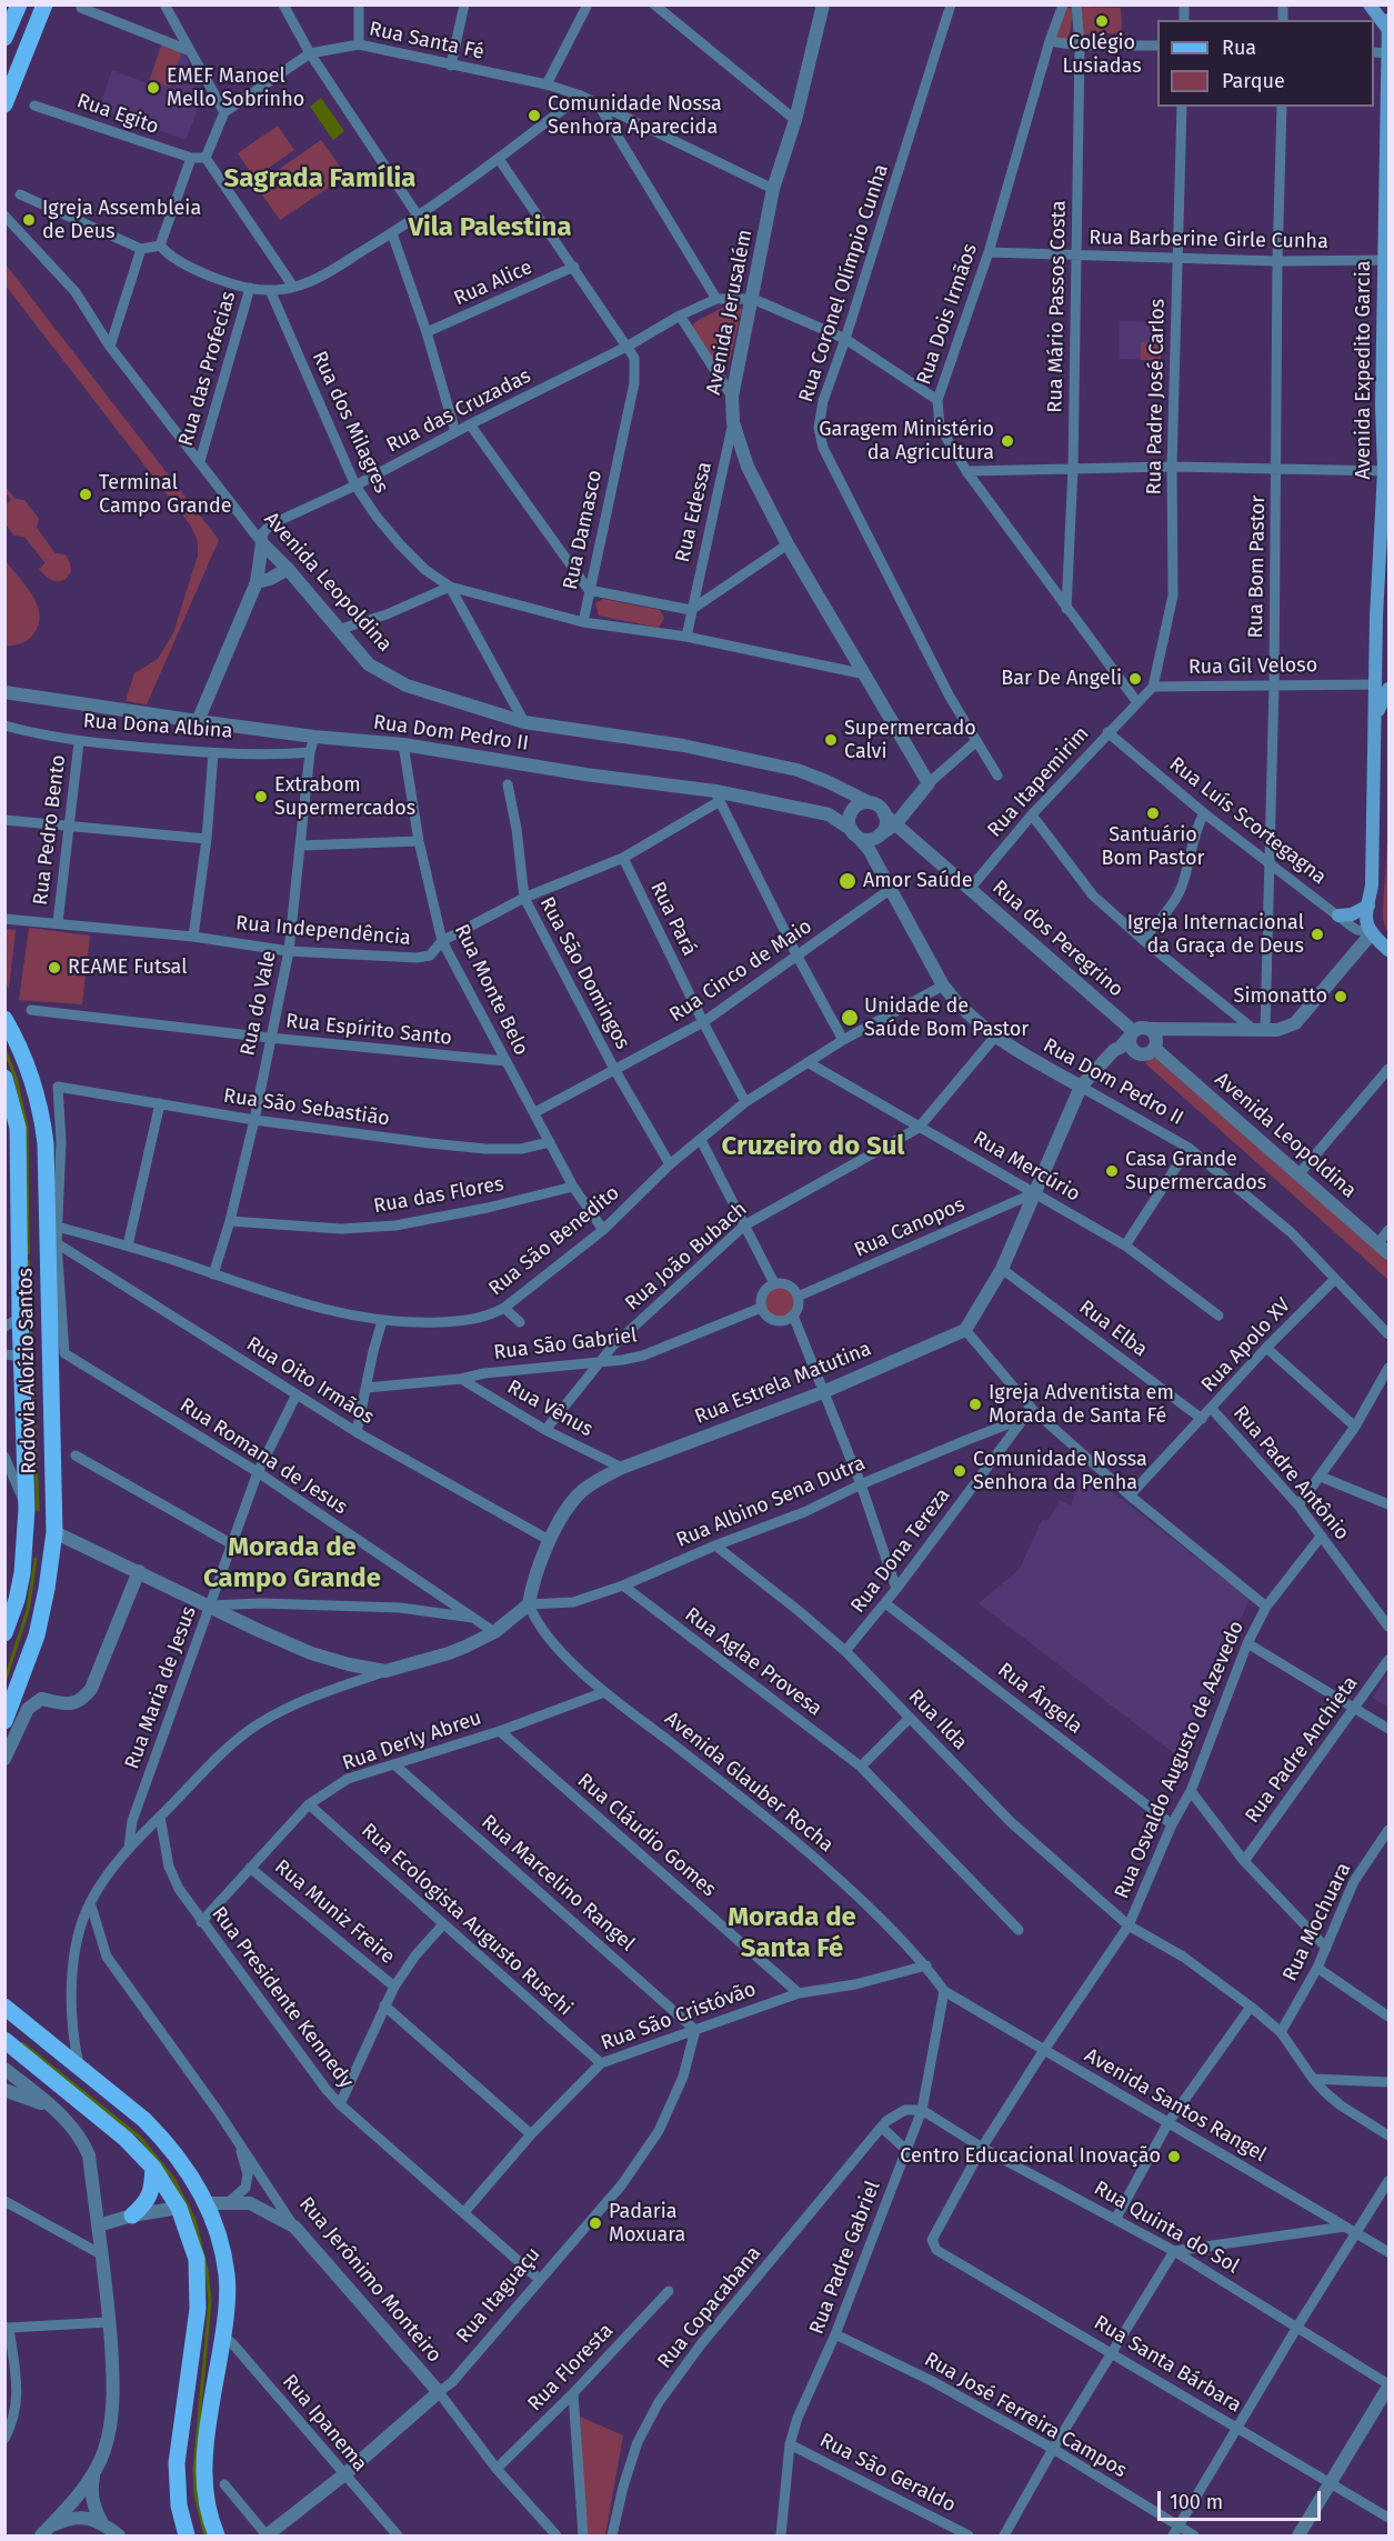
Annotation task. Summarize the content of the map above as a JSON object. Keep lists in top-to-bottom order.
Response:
{
  "streets": {
    "main road": ["Avenida Expedito Garcia", "Rodovia Aloízio Santos"],
    "street": [
      "Rua Santa Fé",
      "Rua Egito",
      "Rua Barberine Girle Cunha",
      "Rua Alice",
      "Rua Coronel Olímpio Cunha",
      "Rua Mário Passos Costa",
      "Avenida Jerusalém",
      "Rua Dois Irmãos",
      "Rua das Profecias",
      "Rua Padre José Carlos",
      "Rua das Cruzadas",
      "Rua dos Milagres",
      "Rua Edessa",
      "Rua Damasco",
      "Rua Bom Pastor",
      "Avenida Leopoldina",
      "Rua Gil Veloso",
      "Rua Dona Albina",
      "Rua Dom Pedro II",
      "Rua Itapemirim",
      "Rua Luís Scortegagna",
      "Rua Pedro Bento",
      "Rua Pará",
      "Rua Independência",
      "Rua dos Peregrino",
      "Rua Cinco de Maio",
      "Rua São Domingos",
      "Rua Monte Belo",
      "Rua do Vale",
      "Rua Espírito Santo",
      "Rua São Sebastião",
      "Rua Mercúrio",
      "Rua das Flores",
      "Rua Canopos",
      "Rua São Benedito",
      "Rua João Bubach",
      "Rua Elba",
      "Rua São Gabriel",
      "Rua Apolo XV",
      "Rua Oito Irmãos",
      "Rua Estrela Matutina",
      "Rua Vênus",
      "Rua Romana de Jesus",
      "Rua Padre Antônio",
      "Rua Albino Sena Dutra",
      "Rua Dona Tereza",
      "Rua Aglae Provesa",
      "Rua Maria de Jesus",
      "Rua Ângela",
      "Rua Ilda",
      "Rua Derly Abreu",
      "Rua Padre Anchieta",
      "Rua Osvaldo Augusto de Azevedo",
      "Avenida Glauber Rocha",
      "Rua Cláudio Gomes",
      "Rua Marcelino Rangel",
      "Rua Muniz Freire",
      "Rua Ecologista Augusto Ruschi",
      "Rua Mochuara",
      "Rua Presidente Kennedy",
      "Rua São Cristóvão",
      "Avenida Santos Rangel",
      "Rua Quinta do Sol",
      "Rua Padre Gabriel",
      "Rua Jerônimo Monteiro",
      "Rua Itaguaçu",
      "Rua Copacabana",
      "Rua Santa Bárbara",
      "Rua Floresta",
      "Rua José Ferreira Campos",
      "Rua Ipanema",
      "Rua São Geraldo"
    ]
  },
  "crossings": [
    ["Rua Santa Fé", "Avenida Jerusalém"],
    ["Rua Barberine Girle Cunha", "Rua Mário Passos Costa"],
    ["Rua Barberine Girle Cunha", "Rua Dois Irmãos"],
    ["Rua Barberine Girle Cunha", "Avenida Expedito Garcia"],
    ["Rua Barberine Girle Cunha", "Rua Padre José Carlos"],
    ["Rua Barberine Girle Cunha", "Rua Bom Pastor"],
    ["Rua Mário Passos Costa", "Rua Dois Irmãos"],
    ["Avenida Jerusalém", "Rua das Cruzadas"],
    ["Avenida Jerusalém", "Rua Edessa"],
    ["Rua Dois Irmãos", "Rua Itapemirim"],
    ["Rua das Profecias", "Avenida Leopoldina"],
    ["Avenida Expedito Garcia", "Rua Gil Veloso"],
    ["Avenida Expedito Garcia", "Rua Luís Scortegagna"],
    ["Rua Padre José Carlos", "Rua Gil Veloso"],
    ["Rua das Cruzadas", "Rua dos Milagres"],
    ["Rua das Cruzadas", "Rua Damasco"],
    ["Rua das Cruzadas", "Avenida Leopoldina"],
    ["Rua dos Milagres", "Avenida Leopoldina"],
    ["Rua Bom Pastor", "Rua Gil Veloso"],
    ["Rua Bom Pastor", "Rua Luís Scortegagna"],
    ["Avenida Leopoldina", "Rua Dom Pedro II"],
    ["Avenida Leopoldina", "Rua dos Peregrino"],
    ["Rua Dona Albina", "Rua Pedro Bento"],
    ["Rua Dona Albina", "Rua do Vale"],
    ["Rua Dom Pedro II", "Rua Independência"],
    ["Rua Dom Pedro II", "Rua dos Peregrino"],
    ["Rua Dom Pedro II", "Rua Cinco de Maio"],
    ["Rua Dom Pedro II", "Rua Monte Belo"],
    ["Rua Dom Pedro II", "Rua do Vale"],
    ["Rua Dom Pedro II", "Rua São Benedito"],
    ["Rua Dom Pedro II", "Rua João Bubach"],
    ["Rua Dom Pedro II", "Rua Apolo XV"],
    ["Rua Itapemirim", "Rua Luís Scortegagna"],
    ["Rua Itapemirim", "Rua dos Peregrino"],
    ["Rua Pedro Bento", "Rua Independência"],
    ["Rua Pará", "Rua Independência"],
    ["Rua Pará", "Rua Cinco de Maio"],
    ["Rua Pará", "Rua São Benedito"],
    ["Rua Independência", "Rua São Domingos"],
    ["Rua Independência", "Rua Monte Belo"],
    ["Rua Independência", "Rua do Vale"],
    ["Rua Cinco de Maio", "Rua São Domingos"],
    ["Rua Cinco de Maio", "Rua Monte Belo"],
    ["Rua São Domingos", "Rua São Benedito"],
    ["Rua Monte Belo", "Rua Espírito Santo"],
    ["Rua Monte Belo", "Rua São Sebastião"],
    ["Rua Monte Belo", "Rua das Flores"],
    ["Rua Monte Belo", "Rua São Benedito"],
    ["Rua do Vale", "Rua Espírito Santo"],
    ["Rua do Vale", "Rua São Sebastião"],
    ["Rua do Vale", "Rua das Flores"],
    ["Rua do Vale", "Rua São Benedito"],
    ["Rua São Sebastião", "Rua São Benedito"],
    ["Rua Mercúrio", "Rua Canopos"],
    ["Rua Mercúrio", "Rua São Benedito"],
    ["Rua Mercúrio", "Rua João Bubach"],
    ["Rua Canopos", "Rua São Gabriel"],
    ["Rua João Bubach", "Rua São Gabriel"],
    ["Rua João Bubach", "Rua Vênus"],
    ["Rua Elba", "Rua Apolo XV"],
    ["Rua São Gabriel", "Rua Vênus"],
    ["Rua Apolo XV", "Rua Padre Antônio"],
    ["Rua Oito Irmãos", "Rua Estrela Matutina"],
    ["Rua Oito Irmãos", "Rua Romana de Jesus"],
    ["Rua Oito Irmãos", "Rua Maria de Jesus"],
    ["Rua Estrela Matutina", "Rua Vênus"],
    ["Rua Estrela Matutina", "Rua Albino Sena Dutra"],
    ["Rua Estrela Matutina", "Avenida Glauber Rocha"],
    ["Rua Romana de Jesus", "Rua Maria de Jesus"],
    ["Rua Padre Antônio", "Rua Osvaldo Augusto de Azevedo"],
    ["Rua Albino Sena Dutra", "Rua Dona Tereza"],
    ["Rua Albino Sena Dutra", "Rua Aglae Provesa"],
    ["Rua Albino Sena Dutra", "Rua Ilda"],
    ["Rua Albino Sena Dutra", "Avenida Glauber Rocha"],
    ["Rua Dona Tereza", "Rua Ângela"],
    ["Rua Dona Tereza", "Rua Ilda"],
    ["Rua Ângela", "Rua Osvaldo Augusto de Azevedo"],
    ["Rua Ilda", "Rua Osvaldo Augusto de Azevedo"],
    ["Rua Ilda", "Rua Mochuara"],
    ["Rua Derly Abreu", "Avenida Glauber Rocha"],
    ["Rua Derly Abreu", "Rua Cláudio Gomes"],
    ["Rua Derly Abreu", "Rua Marcelino Rangel"],
    ["Rua Derly Abreu", "Rua Muniz Freire"],
    ["Rua Derly Abreu", "Rua Ecologista Augusto Ruschi"],
    ["Rua Derly Abreu", "Rua Presidente Kennedy"],
    ["Rua Osvaldo Augusto de Azevedo", "Avenida Santos Rangel"],
    ["Rua Osvaldo Augusto de Azevedo", "Rua Quinta do Sol"],
    ["Rua Osvaldo Augusto de Azevedo", "Rua Santa Bárbara"],
    ["Avenida Glauber Rocha", "Rua São Cristóvão"],
    ["Avenida Glauber Rocha", "Avenida Santos Rangel"],
    ["Avenida Glauber Rocha", "Rua Padre Gabriel"],
    ["Rua Cláudio Gomes", "Rua São Cristóvão"],
    ["Rua Marcelino Rangel", "Rua São Cristóvão"],
    ["Rua Marcelino Rangel", "Rua Itaguaçu"],
    ["Rua Ecologista Augusto Ruschi", "Rua São Cristóvão"],
    ["Rua Presidente Kennedy", "Rua São Cristóvão"],
    ["Rua Presidente Kennedy", "Rua Itaguaçu"],
    ["Rua São Cristóvão", "Rua Itaguaçu"],
    ["Avenida Santos Rangel", "Rua Padre Gabriel"],
    ["Rua Quinta do Sol", "Rua Padre Gabriel"],
    ["Rua Quinta do Sol", "Rua Copacabana"],
    ["Rua Padre Gabriel", "Rua Copacabana"],
    ["Rua Padre Gabriel", "Rua José Ferreira Campos"],
    ["Rua Padre Gabriel", "Rua São Geraldo"],
    ["Rua Jerônimo Monteiro", "Rua Itaguaçu"],
    ["Rua Jerônimo Monteiro", "Rua Floresta"],
    ["Rua Itaguaçu", "Rua Ipanema"]
  ],
  "districts": [
    "Sagrada Família",
    "Vila Palestina",
    "Cruzeiro do Sul",
    "Morada de Campo Grande",
    "Morada de Santa Fé"
  ],
  "places": [
    "Colégio Lusiadas",
    "EMEF Manoel Mello Sobrinho",
    "Comunidade Nossa Senhora Aparecida",
    "Igreja Assembleia de Deus",
    "Garagem Ministério da Agricultura",
    "Terminal Campo Grande",
    "Bar De Angeli",
    "Supermercado Calvi",
    "Extrabom Supermercados",
    "Santuário Bom Pastor",
    "Amor Saúde",
    "Igreja Internacional da Graça de Deus",
    "REAME Futsal",
    "Simonatto",
    "Unidade de Saúde Bom Pastor",
    "Casa Grande Supermercados",
    "Igreja Adventista em Morada de Santa Fé",
    "Comunidade Nossa Senhora da Penha",
    "Centro Educacional Inovação",
    "Padaria Moxuara"
  ],
  "legend": ["Rua", "Parque"],
  "scale_bar": "100 m"
}
